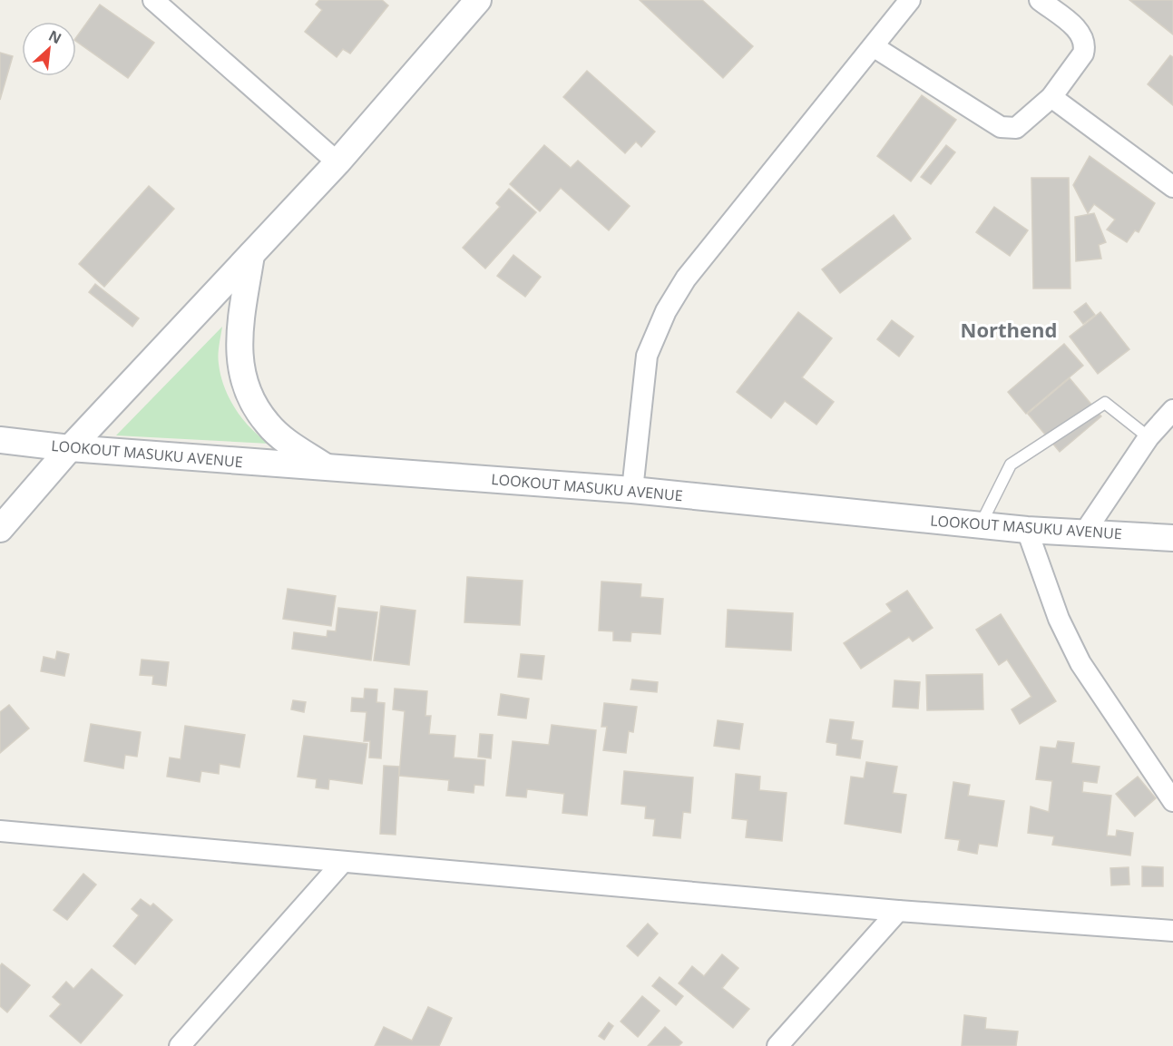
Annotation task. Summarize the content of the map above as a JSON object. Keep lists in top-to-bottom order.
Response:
{
  "streets": {
    "street": ["LOOKOUT MASUKU AVENUE"]
  },
  "districts": ["Northend"],
  "north": "top right"
}
